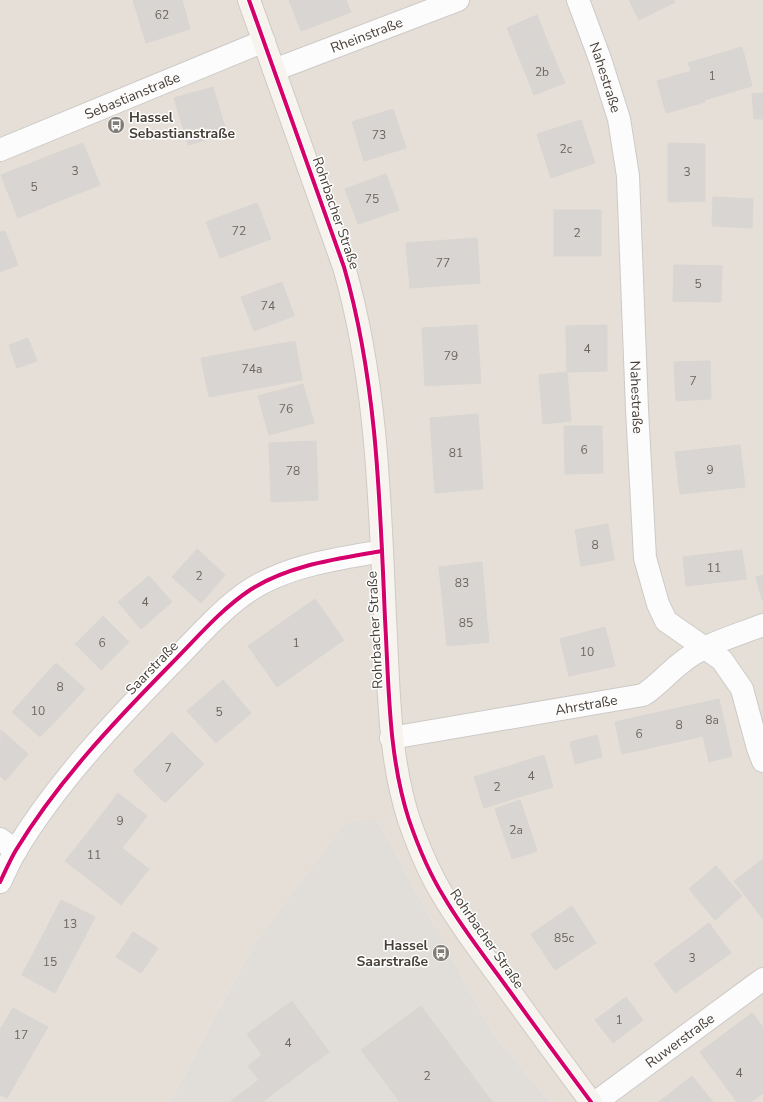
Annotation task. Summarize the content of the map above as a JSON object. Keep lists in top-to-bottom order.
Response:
{
  "streets": {
    "street": [
      "Rheinstraße",
      "Nahestraße",
      "Sebastianstraße",
      "Rohrbacher Straße",
      "Saarstraße",
      "Ahrstraße",
      "Ruwerstraße"
    ]
  },
  "crossings": [
    ["Rheinstraße", "Rohrbacher Straße"],
    ["Nahestraße", "Ahrstraße"],
    ["Sebastianstraße", "Rohrbacher Straße"],
    ["Rohrbacher Straße", "Saarstraße"],
    ["Rohrbacher Straße", "Ahrstraße"]
  ],
  "places": {
    "bus stop": ["Hassel Sebastianstraße", "Hassel Saarstraße"]
  },
  "house_numbers": [
    "62",
    "2b",
    "1",
    "73",
    "2c",
    "3",
    "3",
    "5",
    "75",
    "72",
    "2",
    "77",
    "5",
    "74",
    "4",
    "79",
    "74a",
    "7",
    "76",
    "6",
    "81",
    "9",
    "78",
    "8",
    "11",
    "2",
    "83",
    "4",
    "85",
    "6",
    "1",
    "10",
    "8",
    "10",
    "5",
    "8a",
    "8",
    "6",
    "7",
    "4",
    "2",
    "9",
    "2a",
    "11",
    "13",
    "85c",
    "3",
    "15",
    "1",
    "17",
    "4",
    "4",
    "2"
  ]
}
